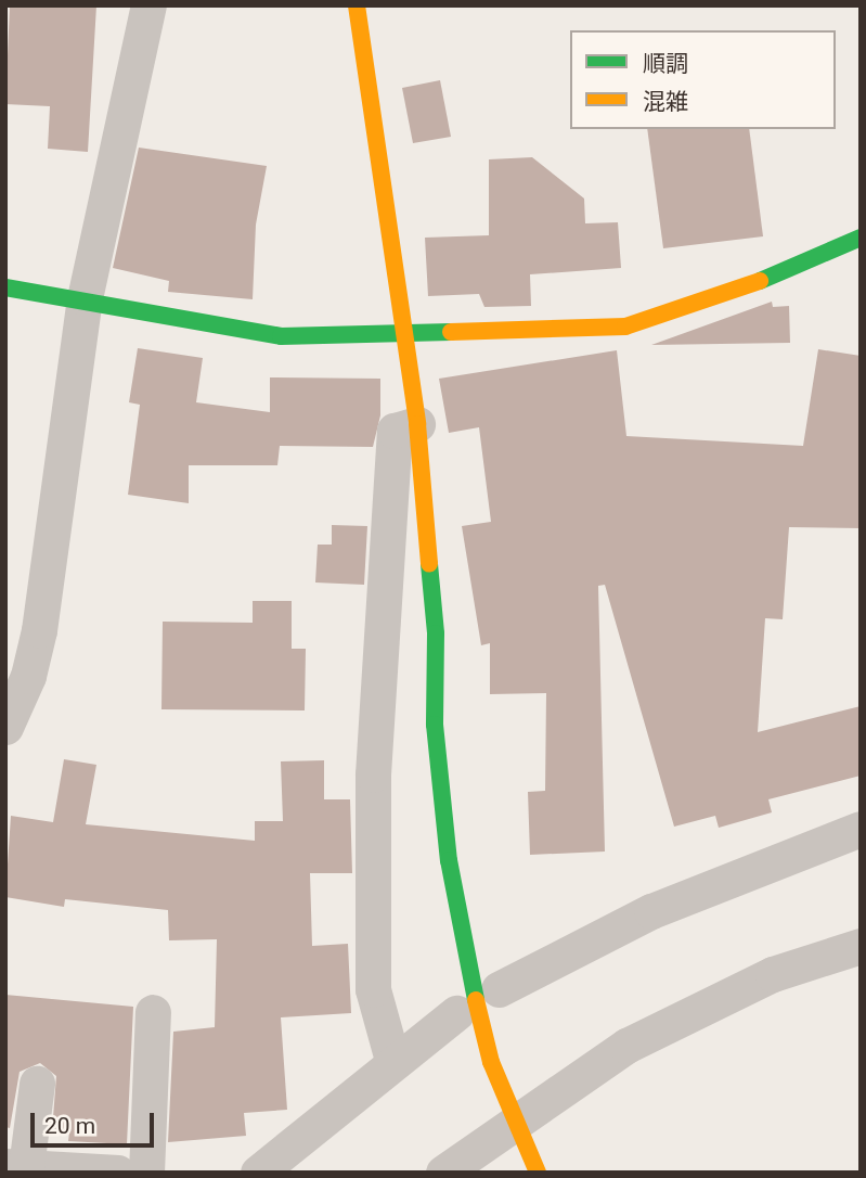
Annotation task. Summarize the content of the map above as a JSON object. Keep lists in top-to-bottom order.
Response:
{
  "legend": ["順調", "混雑"],
  "scale_bar": "20 m"
}
